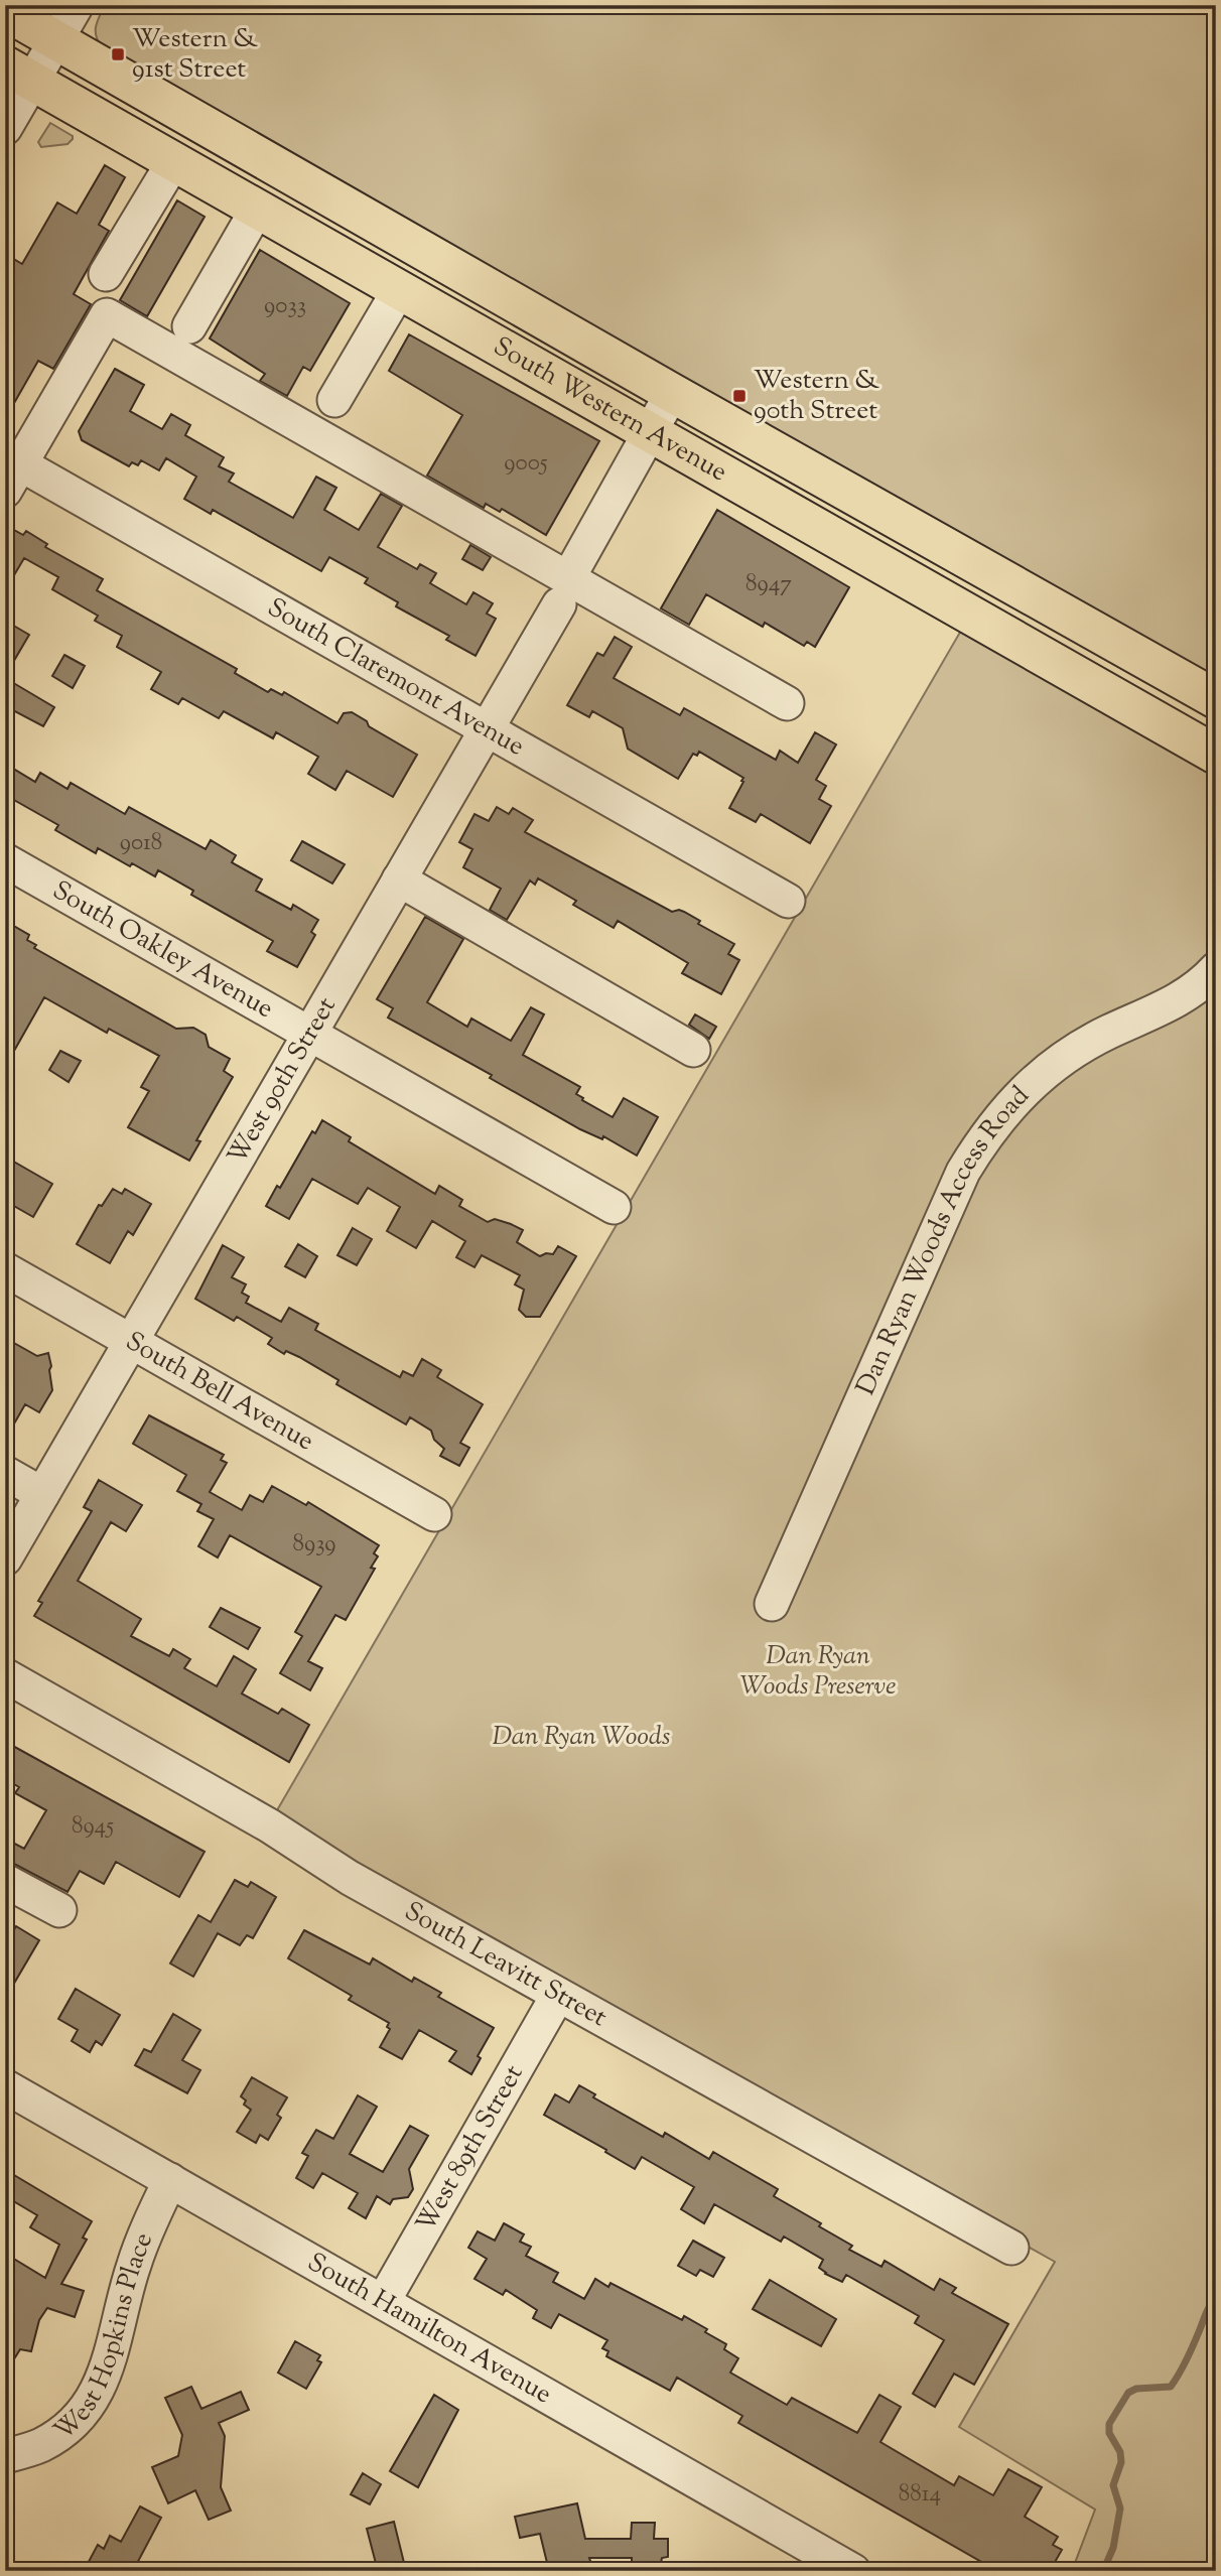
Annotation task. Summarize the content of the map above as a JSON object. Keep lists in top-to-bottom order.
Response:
{
  "streets": {
    "main road": ["South Western Avenue"],
    "street": [
      "South Claremont Avenue",
      "South Oakley Avenue",
      "West 90th Street",
      "Dan Ryan Woods Access Road",
      "South Bell Avenue",
      "South Leavitt Street",
      "West 89th Street",
      "South Hamilton Avenue",
      "West Hopkins Place"
    ]
  },
  "crossings": [
    ["South Western Avenue", "West 90th Street"],
    ["South Claremont Avenue", "West 90th Street"],
    ["South Oakley Avenue", "West 90th Street"],
    ["West 90th Street", "South Bell Avenue"],
    ["South Leavitt Street", "West 89th Street"],
    ["West 89th Street", "South Hamilton Avenue"],
    ["South Hamilton Avenue", "West Hopkins Place"]
  ],
  "parks": ["Dan Ryan Woods Preserve", "Dan Ryan Woods"],
  "places": {
    "transit": ["Western & 91st Street", "Western & 90th Street"]
  },
  "house_numbers": [
    "9033",
    "9005",
    "8947",
    "9018",
    "8939",
    "8945",
    "8814"
  ]
}
